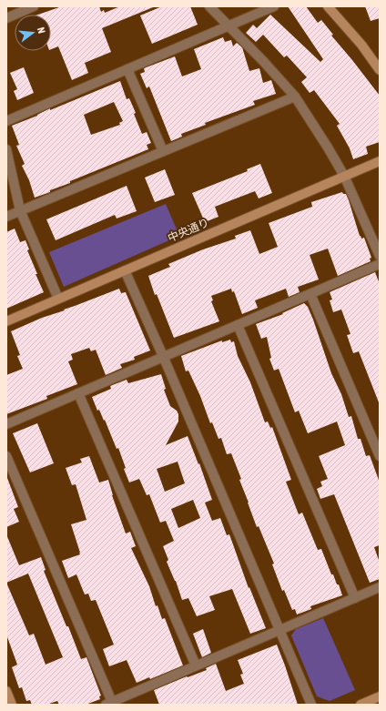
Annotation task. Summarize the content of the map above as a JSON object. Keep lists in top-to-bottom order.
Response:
{
  "streets": {
    "street": ["中央通り"]
  },
  "north": "right"
}
